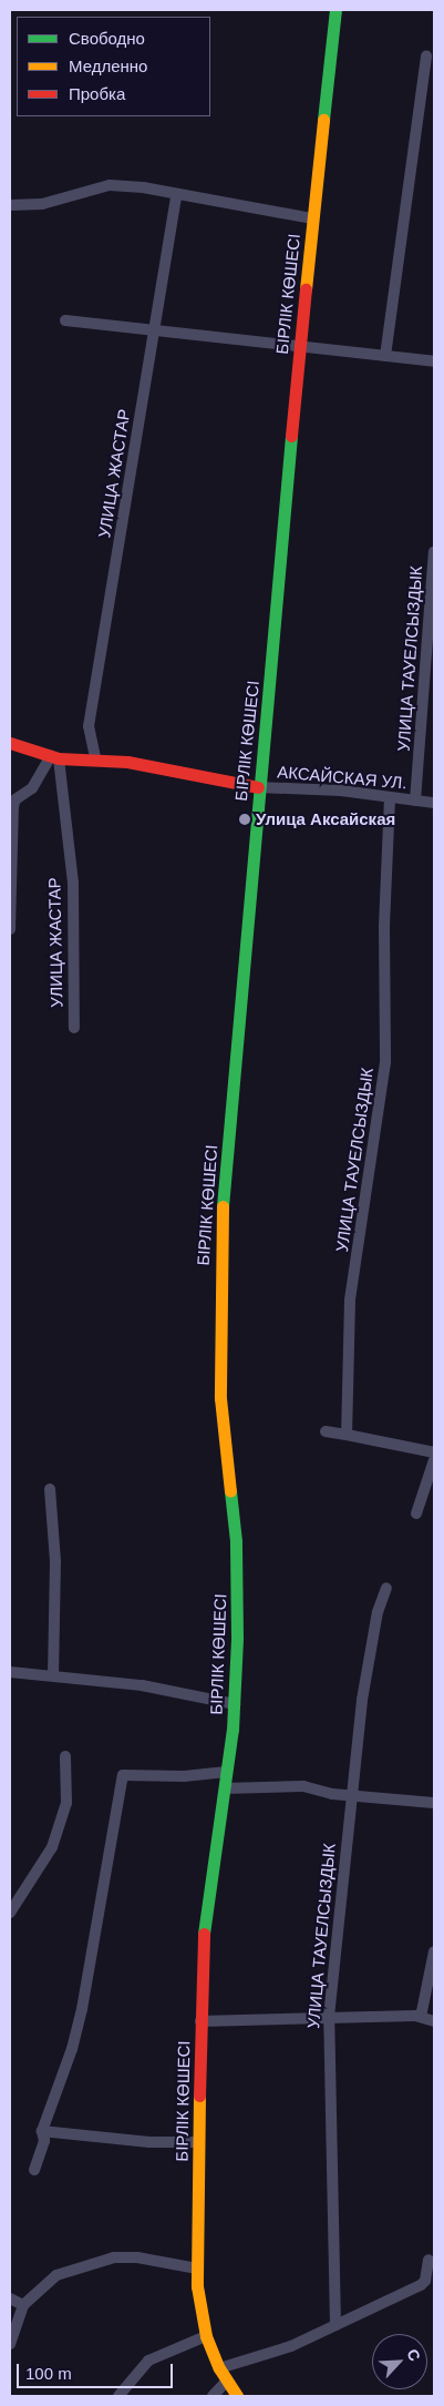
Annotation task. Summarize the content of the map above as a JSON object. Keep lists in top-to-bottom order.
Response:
{
  "streets": {
    "main road": ["БІРЛІК КӨШЕСІ", "АКСАЙСКАЯ УЛ."],
    "street": ["УЛИЦА ЖАСТАР", "УЛИЦА ТАУЕЛСЫЗДЫК"]
  },
  "crossings": [
    ["БІРЛІК КӨШЕСІ", "АКСАЙСКАЯ УЛ."],
    ["УЛИЦА ЖАСТАР", "АКСАЙСКАЯ УЛ."],
    ["УЛИЦА ТАУЕЛСЫЗДЫК", "АКСАЙСКАЯ УЛ."]
  ],
  "places": ["Улица Аксайская"],
  "legend": ["Свободно", "Медленно", "Пробка"],
  "scale_bar": "100 m",
  "north": "top right"
}
